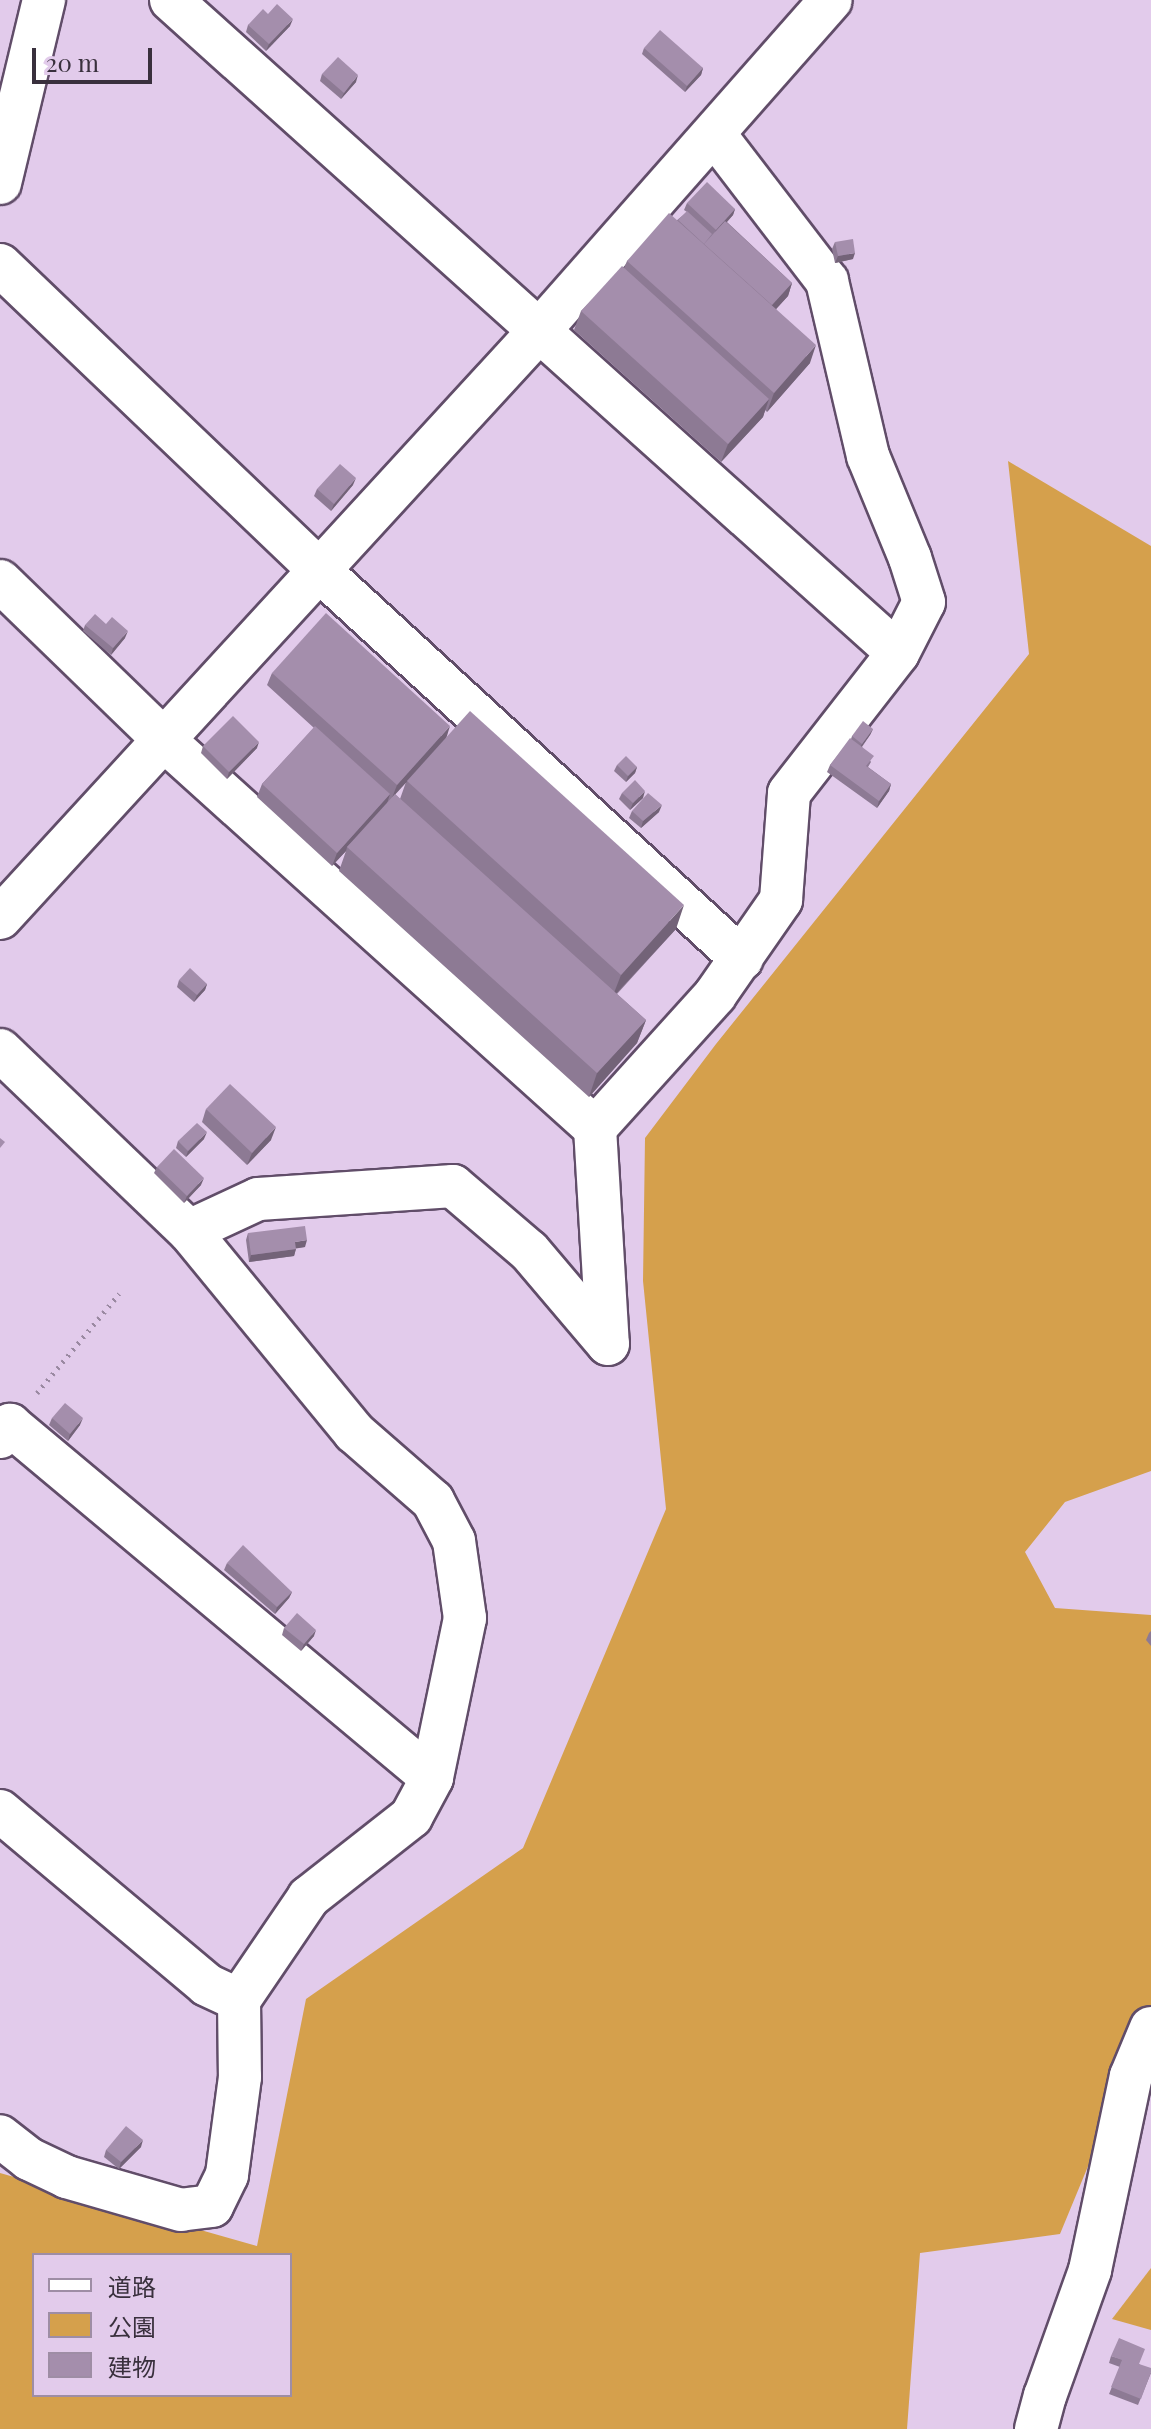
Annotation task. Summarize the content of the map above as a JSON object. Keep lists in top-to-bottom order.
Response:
{
  "legend": ["道路", "公園", "建物"],
  "scale_bar": "20 m"
}
